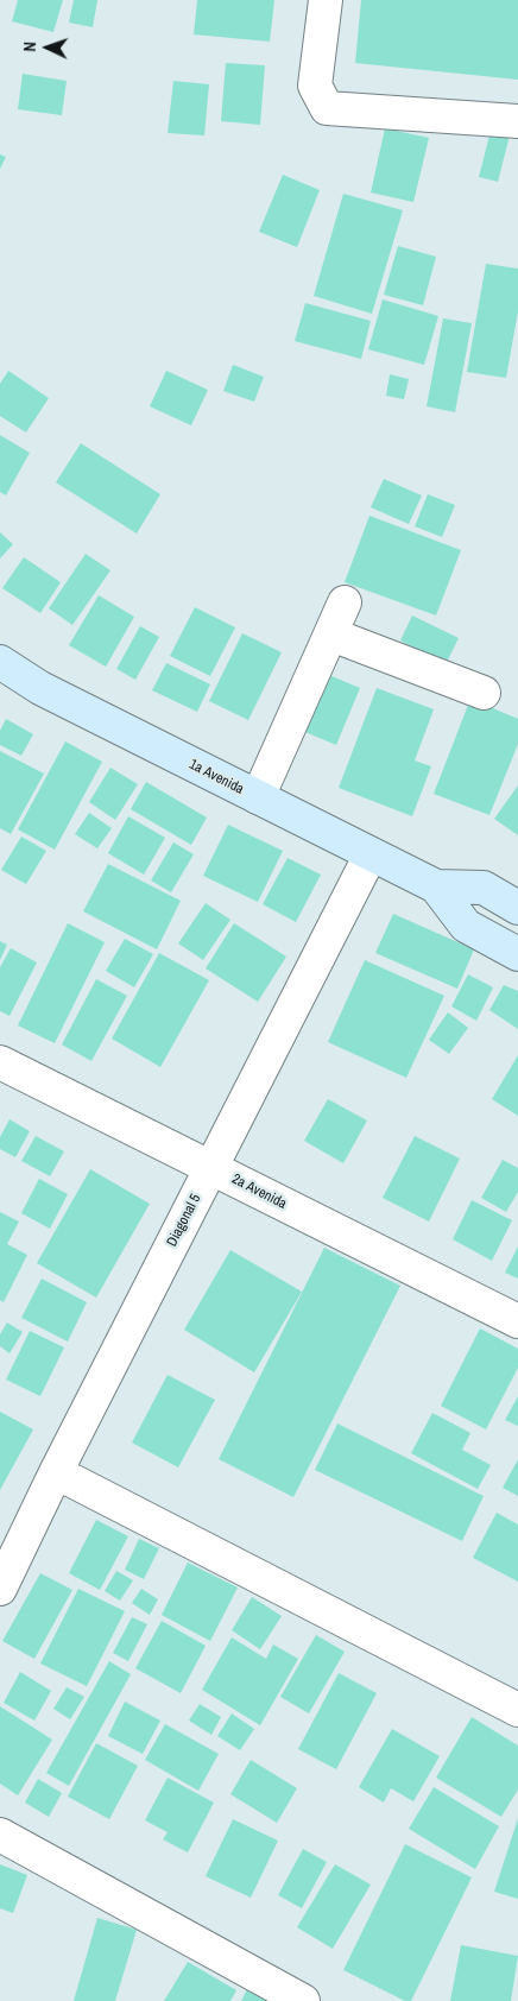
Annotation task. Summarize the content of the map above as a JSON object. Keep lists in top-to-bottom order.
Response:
{
  "streets": {
    "main road": ["1a Avenida"],
    "street": ["2a Avenida", "Diagonal 5"]
  },
  "crossings": [
    ["1a Avenida", "Diagonal 5"],
    ["2a Avenida", "Diagonal 5"]
  ],
  "north": "left"
}
